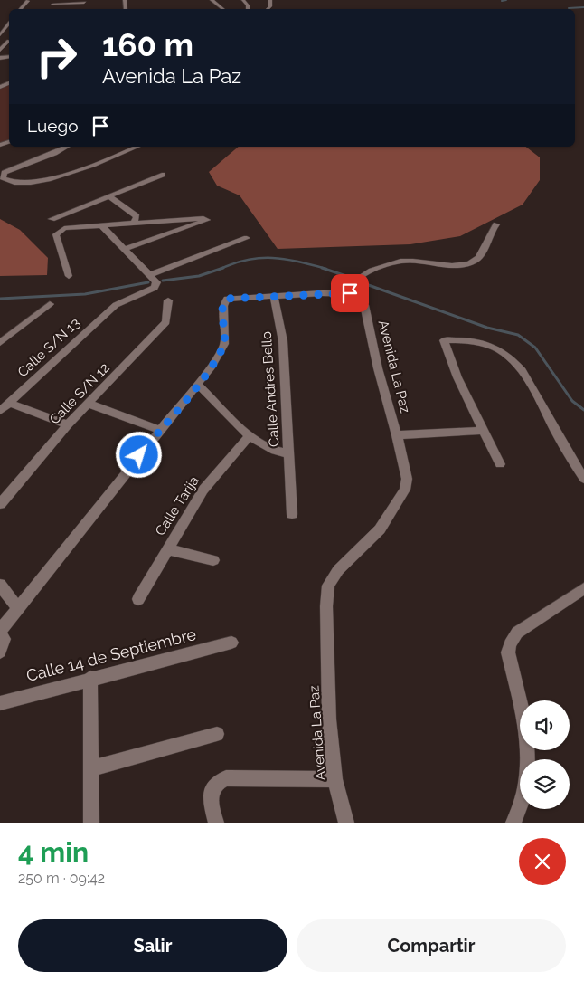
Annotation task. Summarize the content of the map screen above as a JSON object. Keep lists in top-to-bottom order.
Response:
{
  "streets": {
    "street": [
      "Calle S/N 13",
      "Avenida La Paz",
      "Calle Andres Bello",
      "Calle S/N 12",
      "Calle Tarija",
      "Calle 14 de Septiembre"
    ]
  },
  "crossings": [
    ["Avenida La Paz", "Calle Andres Bello"]
  ],
  "page": {
    "turn": ["160 m", "Avenida La Paz"],
    "then": "Luego",
    "heading": ["4 min", "250 m · 09:42"],
    "buttons": ["Salir", "Compartir"]
  }
}
